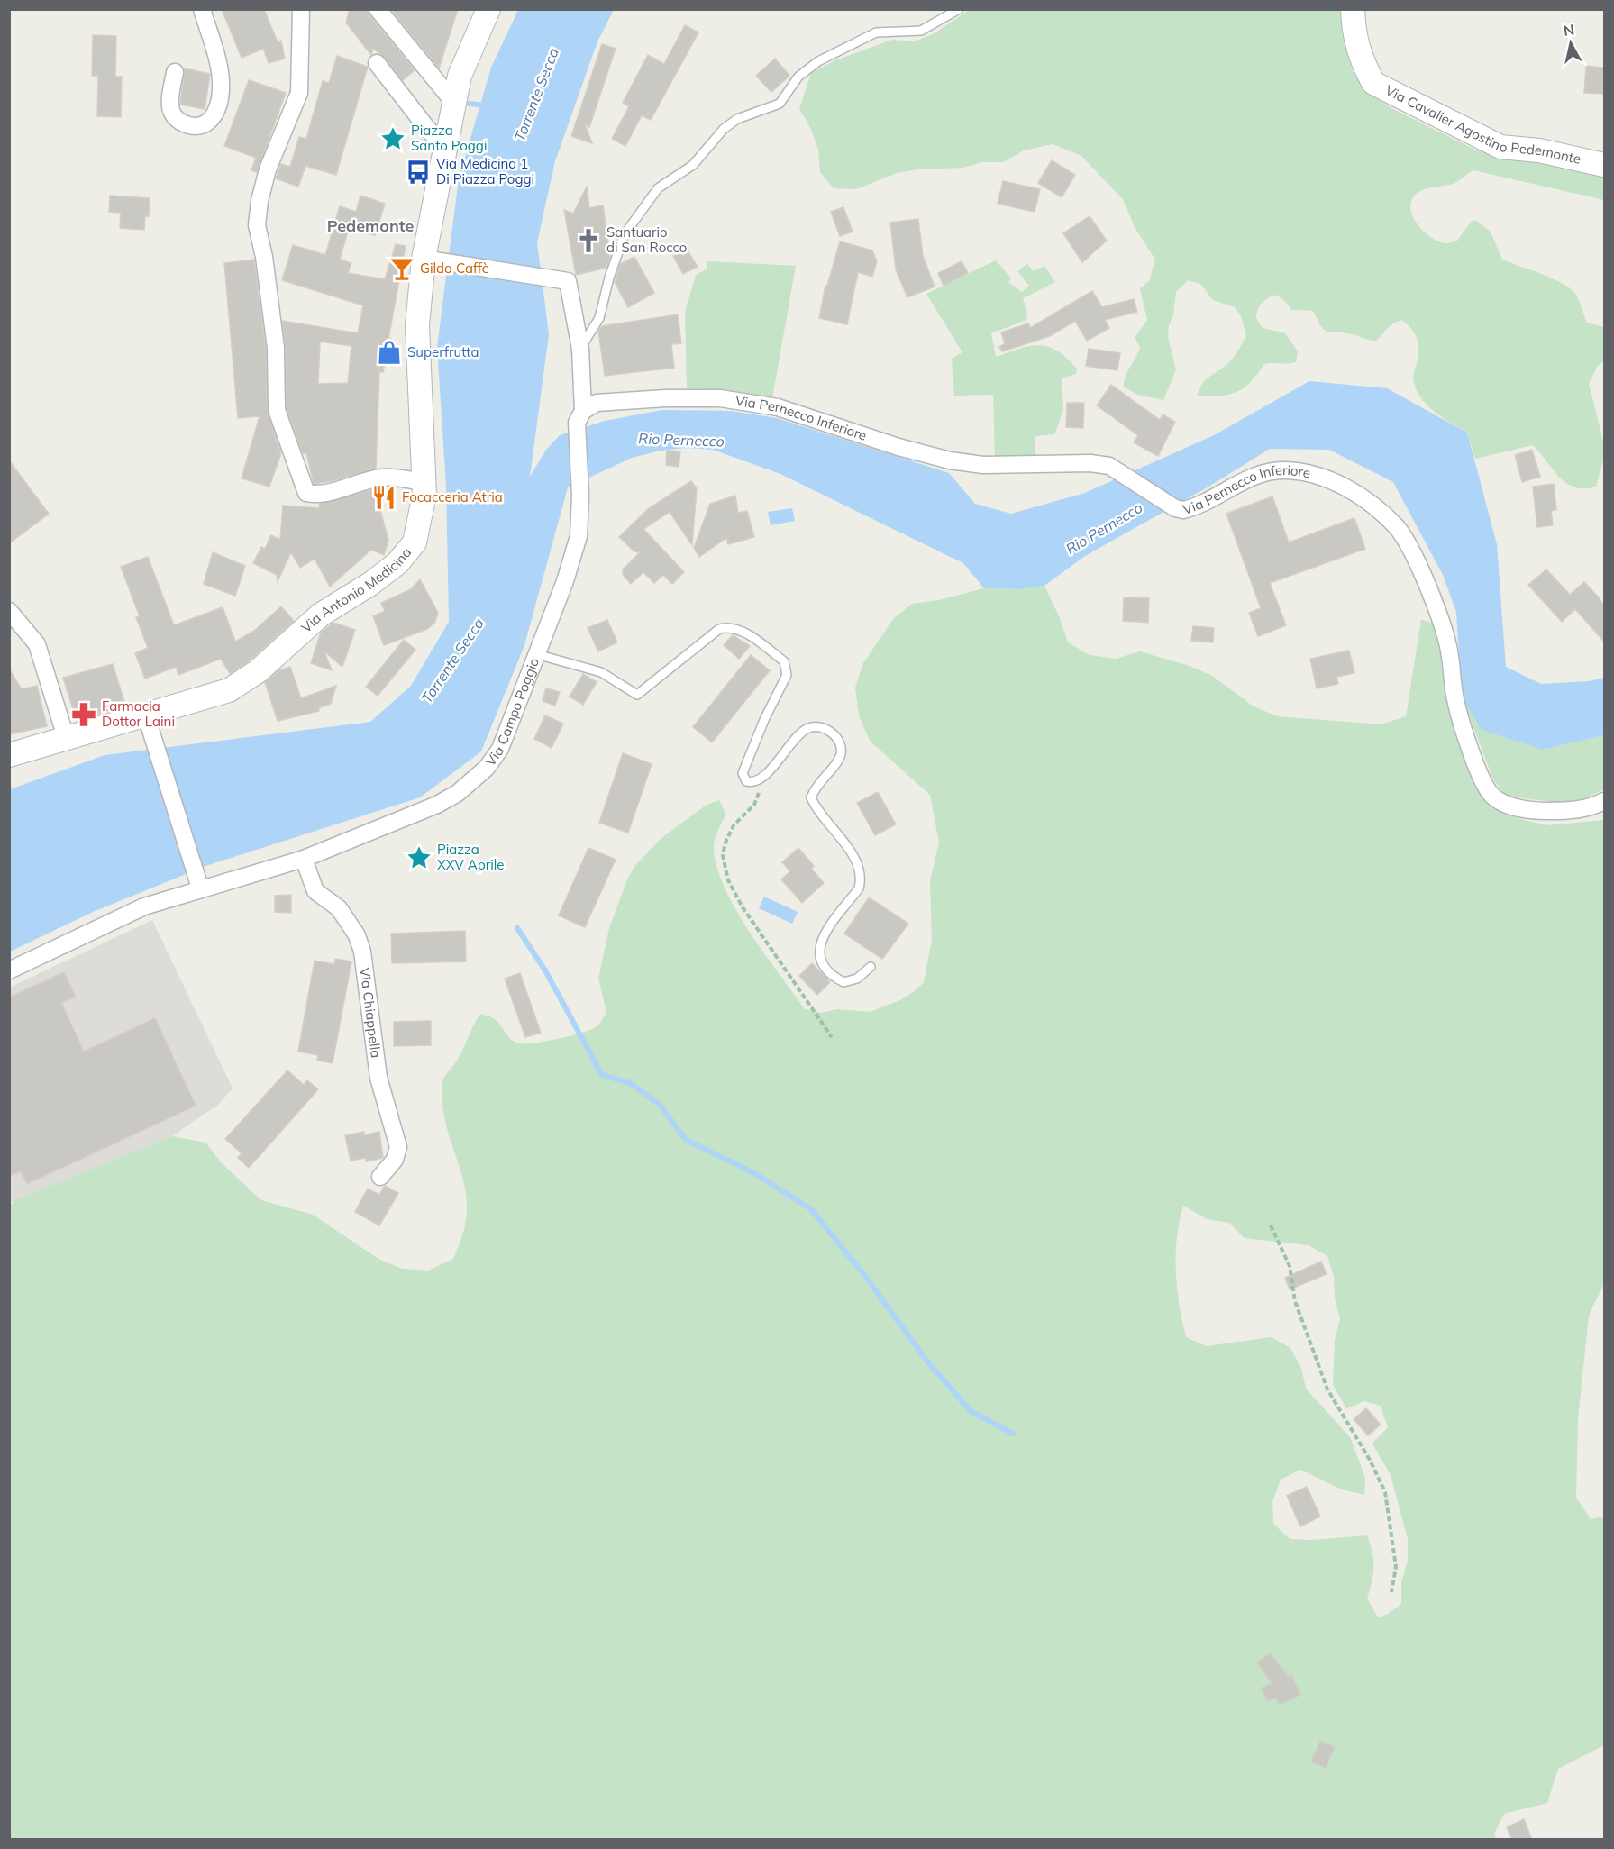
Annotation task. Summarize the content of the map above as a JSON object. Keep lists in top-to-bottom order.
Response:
{
  "streets": {
    "main road": ["Via Cavalier Agostino Pedemonte", "Via Antonio Medicina"],
    "street": ["Via Pernecco Inferiore", "Via Campo Poggio", "Via Chiappella"]
  },
  "crossings": [
    ["Via Pernecco Inferiore", "Via Campo Poggio"],
    ["Via Antonio Medicina", "Via Campo Poggio"],
    ["Via Campo Poggio", "Via Chiappella"]
  ],
  "districts": ["Pedemonte"],
  "water": ["Torrente Secca", "Rio Pernecco"],
  "places": {
    "place": ["Piazza Santo Poggi", "Piazza XXV Aprile"],
    "bus stop": ["Via Medicina 1 Di Piazza Poggi"],
    "church": ["Santuario di San Rocco"],
    "bar": ["Gilda Caffè"],
    "shop": ["Superfrutta"],
    "restaurant": ["Focacceria Atria"],
    "pharmacy": ["Farmacia Dottor Laini"]
  },
  "north": "top"
}
